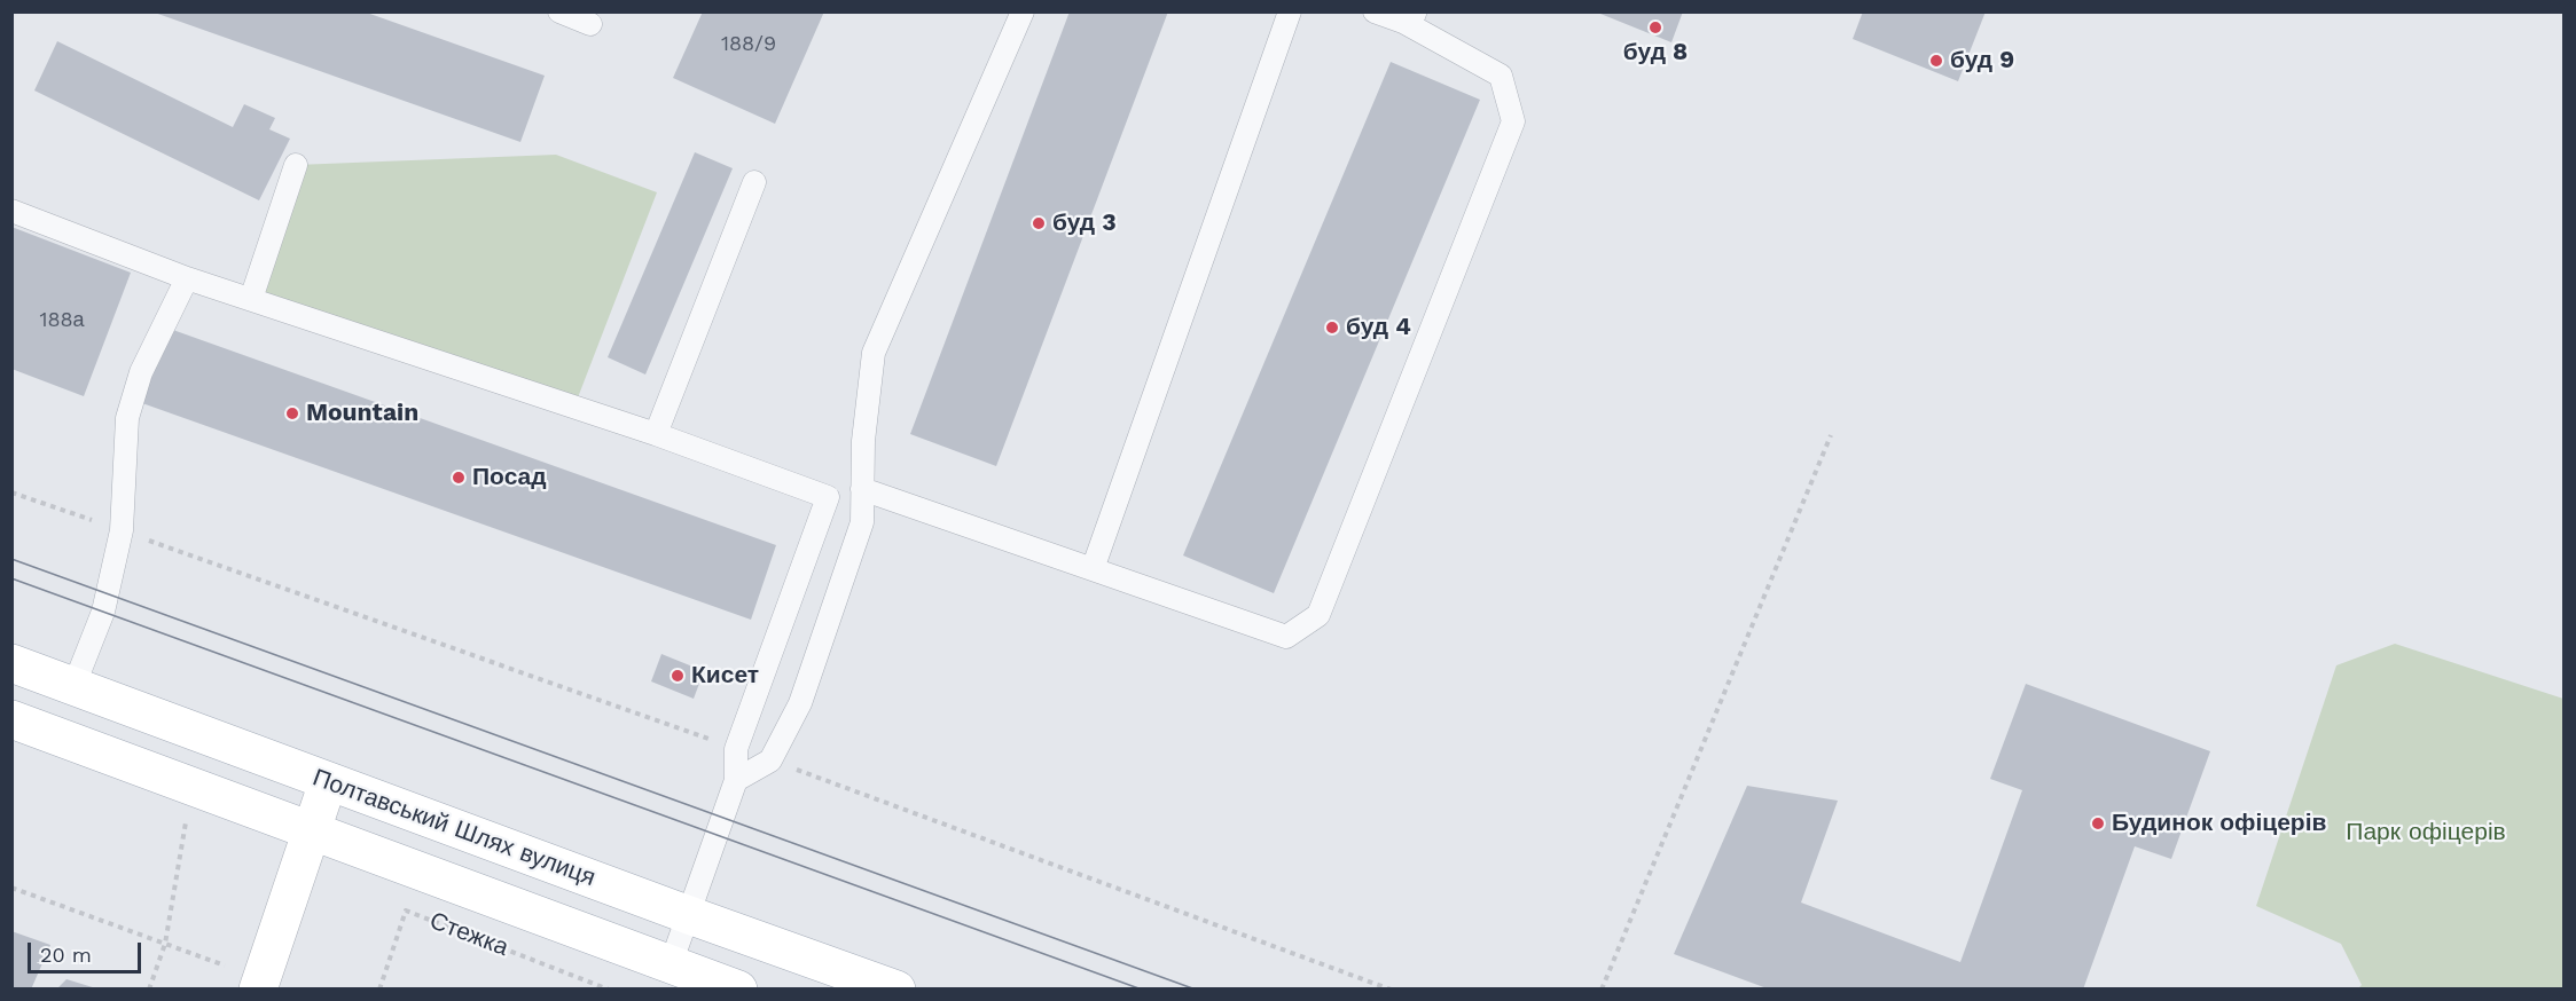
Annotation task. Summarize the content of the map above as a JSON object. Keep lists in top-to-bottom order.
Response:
{
  "streets": {
    "main road": ["Полтавський Шлях вулиця"],
    "path": ["Стежка"]
  },
  "parks": ["Парк офіцерів"],
  "places": [
    "буд 8",
    "буд 9",
    "буд 3",
    "буд 4",
    "Mountain",
    "Посад",
    "Кисет",
    "Будинок офіцерів"
  ],
  "house_numbers": ["188/9", "188а"],
  "scale_bar": "20 m"
}
